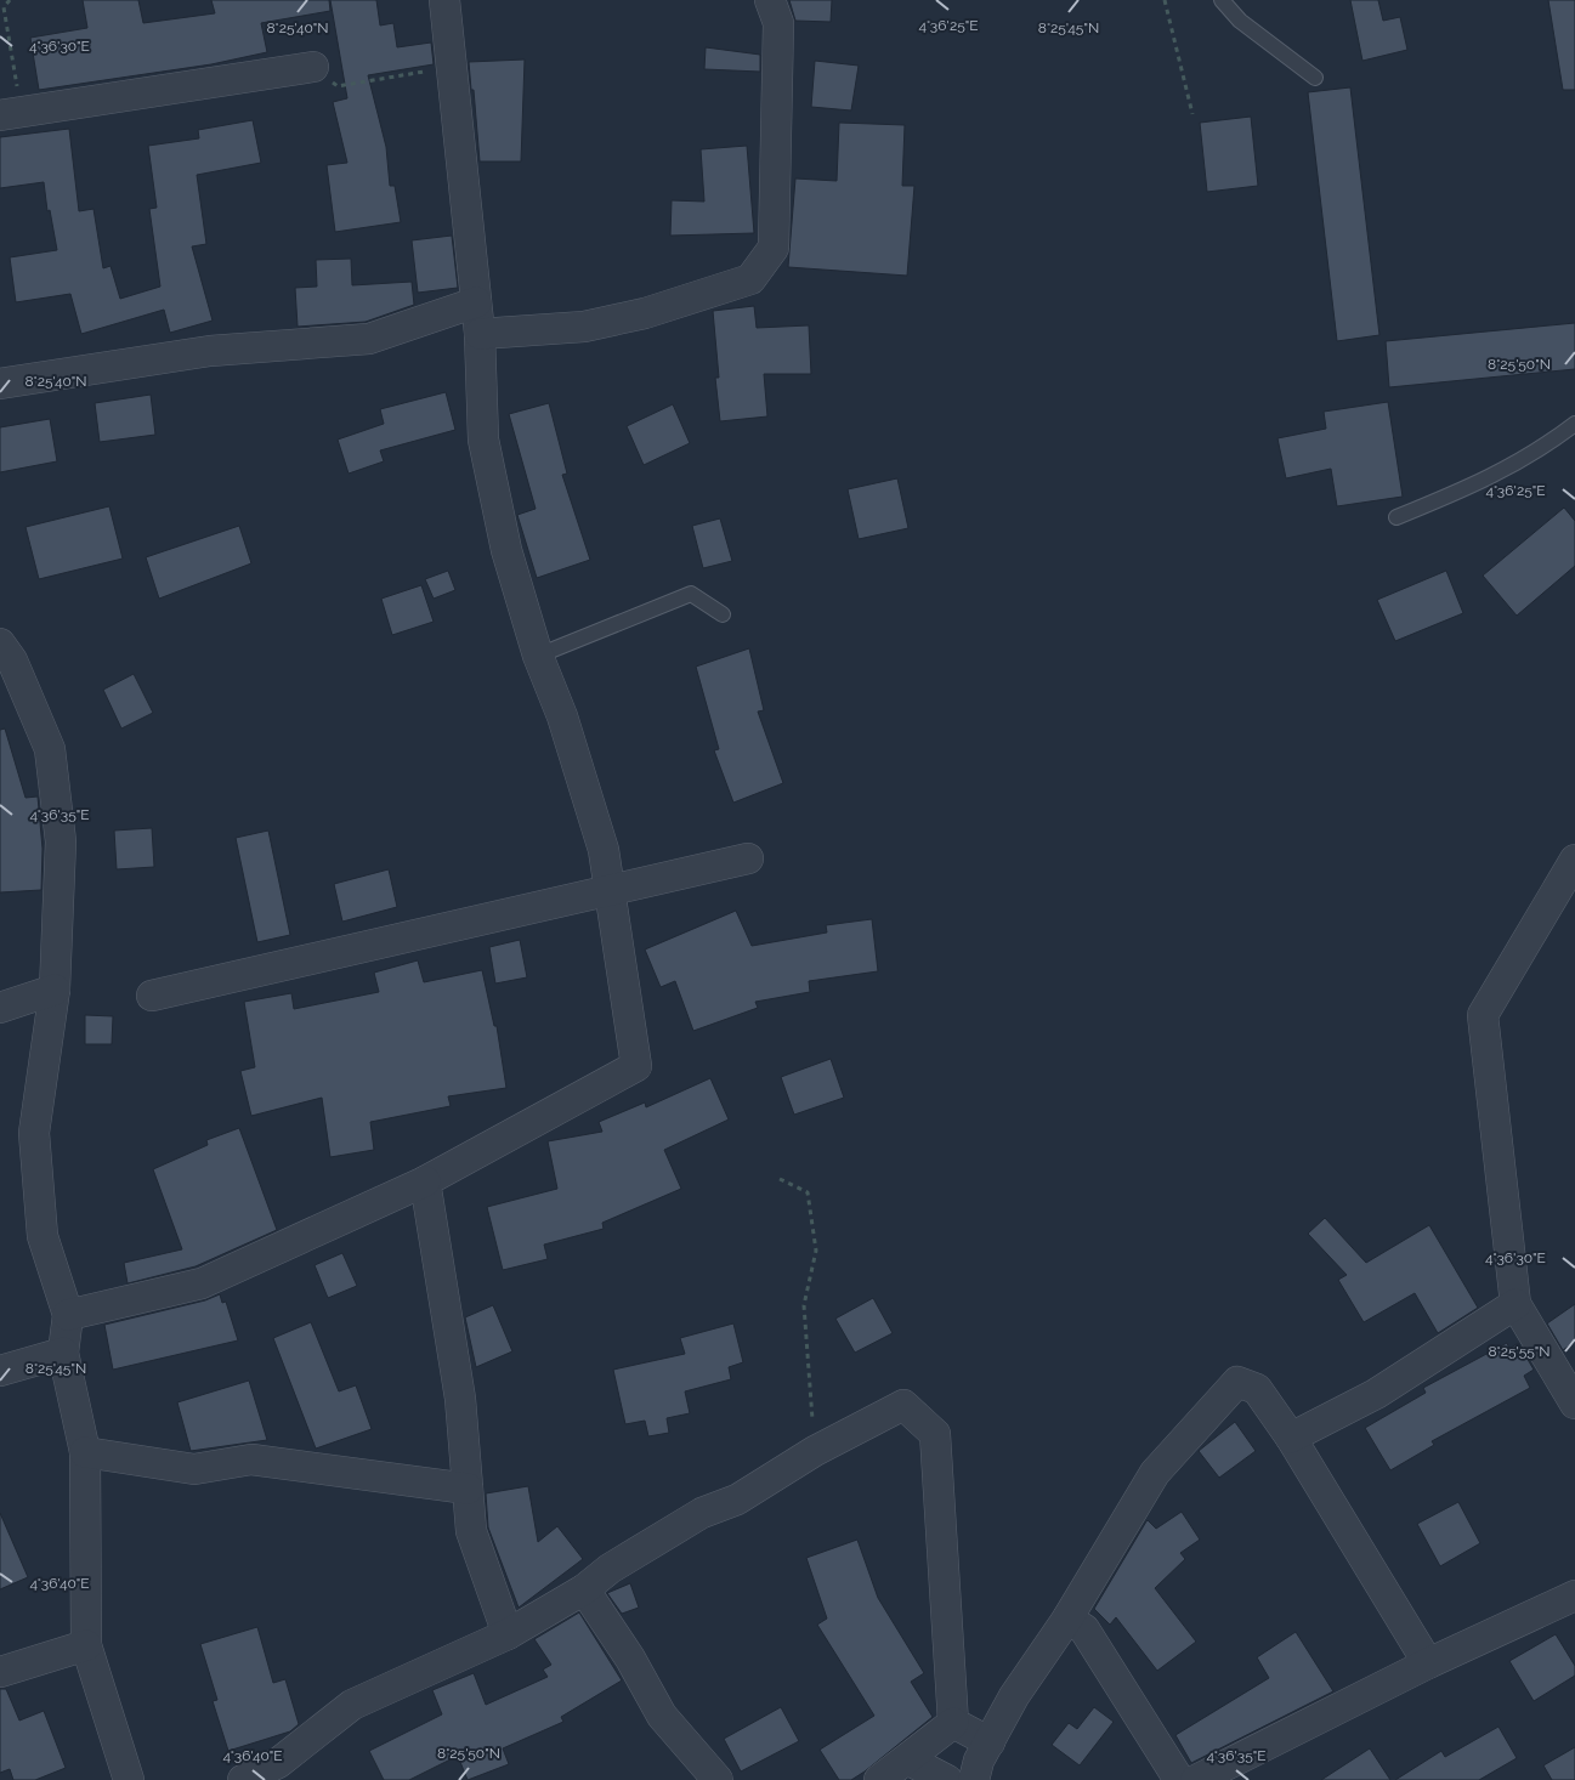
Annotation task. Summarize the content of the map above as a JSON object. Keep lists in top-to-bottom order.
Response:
{
  "coordinates": [
    "4°36'25\"E",
    "8°25'40\"N",
    "8°25'45\"N",
    "4°36'30\"E",
    "8°25'50\"N",
    "4°36'35\"E",
    "8°25'55\"N",
    "4°36'40\"E"
  ]
}
